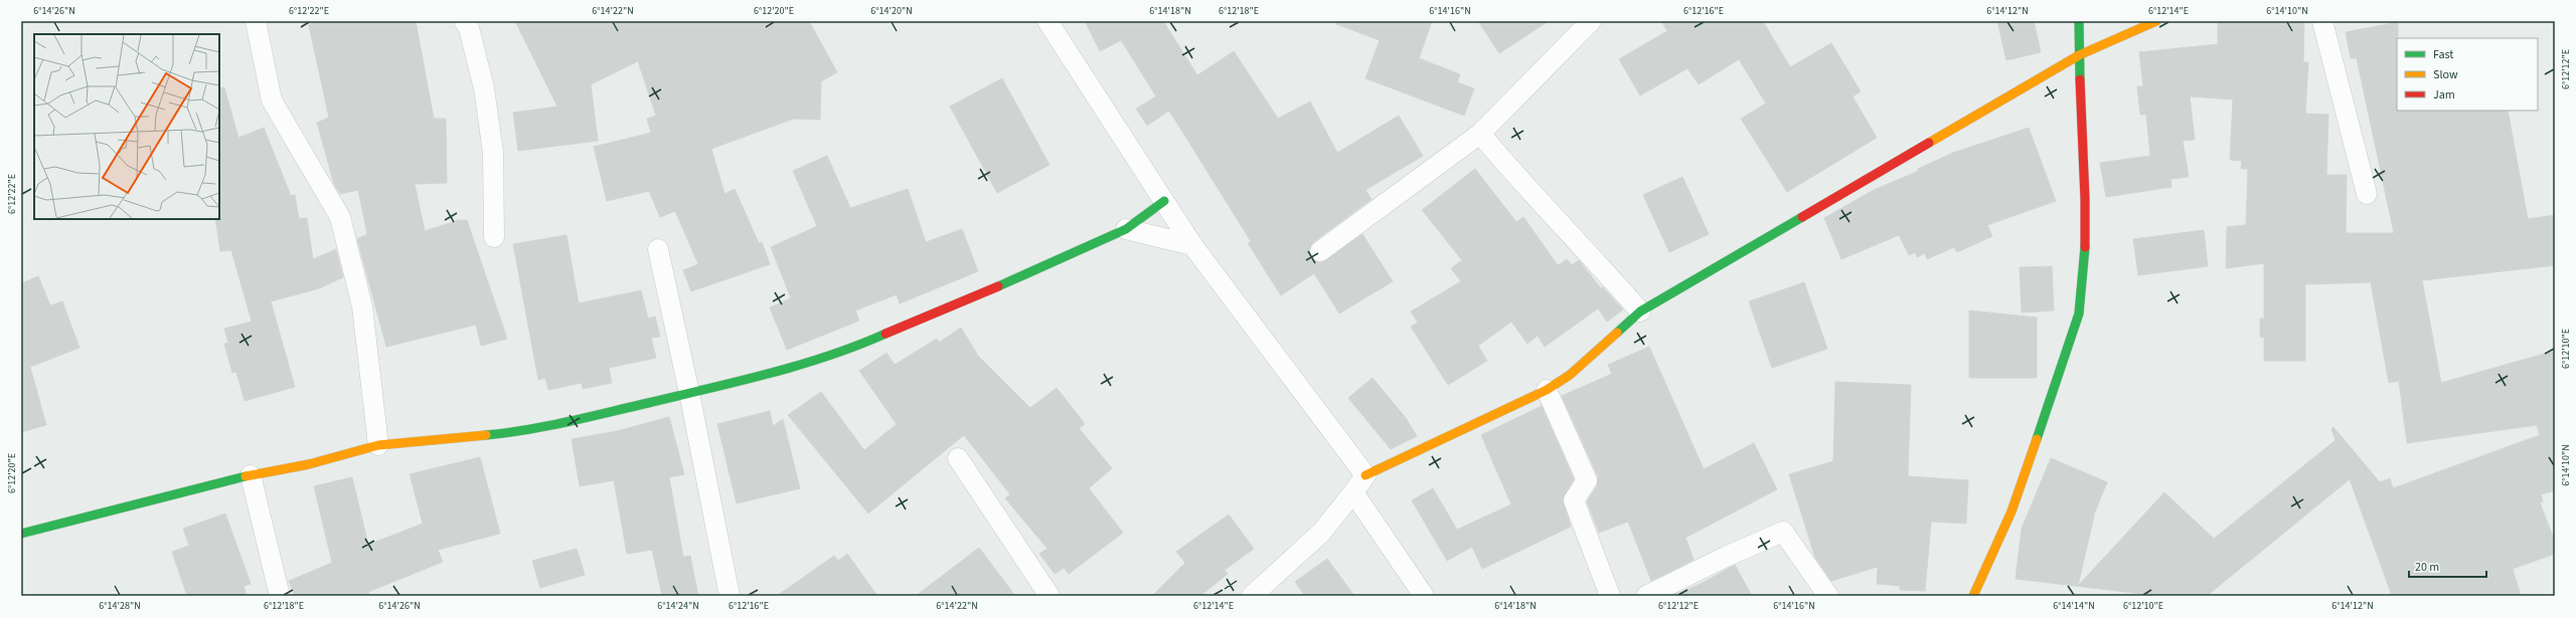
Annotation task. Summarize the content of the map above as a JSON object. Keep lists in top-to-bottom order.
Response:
{
  "legend": ["Fast", "Slow", "Jam"],
  "scale_bar": "20 m",
  "coordinates": [
    "6°14'26\"N",
    "6°12'22\"E",
    "6°14'22\"N",
    "6°12'20\"E",
    "6°14'20\"N",
    "6°14'18\"N",
    "6°12'18\"E",
    "6°14'16\"N",
    "6°12'16\"E",
    "6°14'12\"N",
    "6°12'14\"E",
    "6°14'10\"N",
    "6°12'12\"E",
    "6°12'10\"E",
    "6°14'28\"N",
    "6°14'24\"N",
    "6°14'14\"N"
  ]
}
